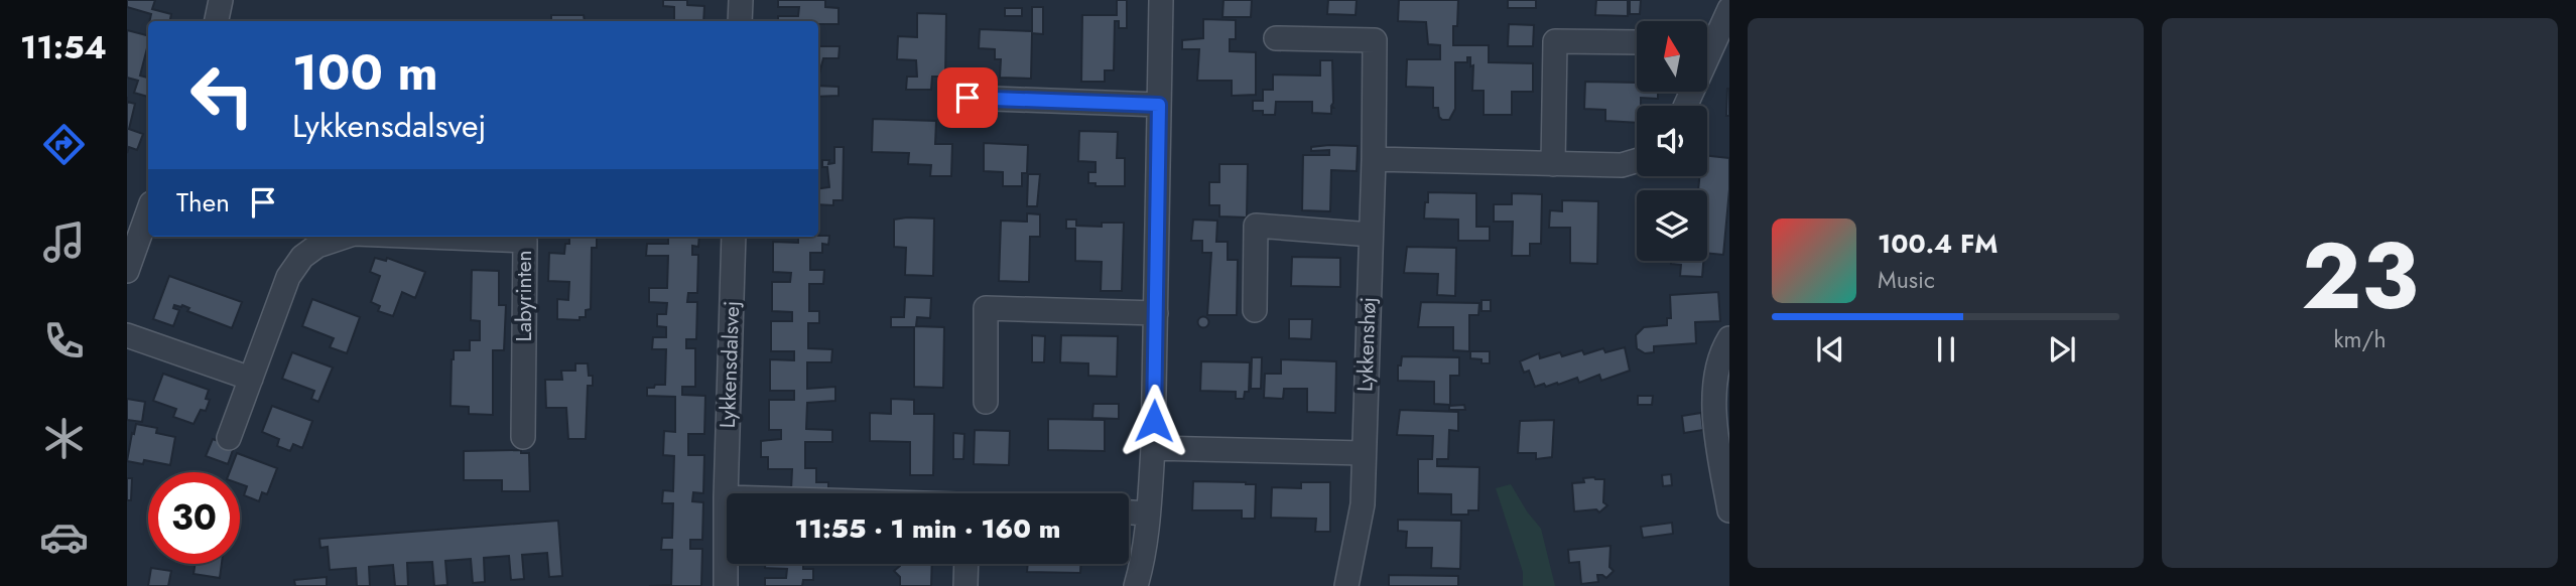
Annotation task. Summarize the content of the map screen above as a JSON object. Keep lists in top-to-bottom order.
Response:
{
  "streets": {
    "street": ["Labyrinten", "Lykkenshøj", "Lykkensdalsvej"]
  },
  "north": "top",
  "page": {
    "tabs": "11:54",
    "tile": ["23", "km/h"],
    "turn": ["100 m", "Lykkensdalsvej"],
    "then": "Then",
    "song": ["100.4 FM", "Music"],
    "limit": "30",
    "trip": "11:55 · 1 min · 160 m"
  }
}
